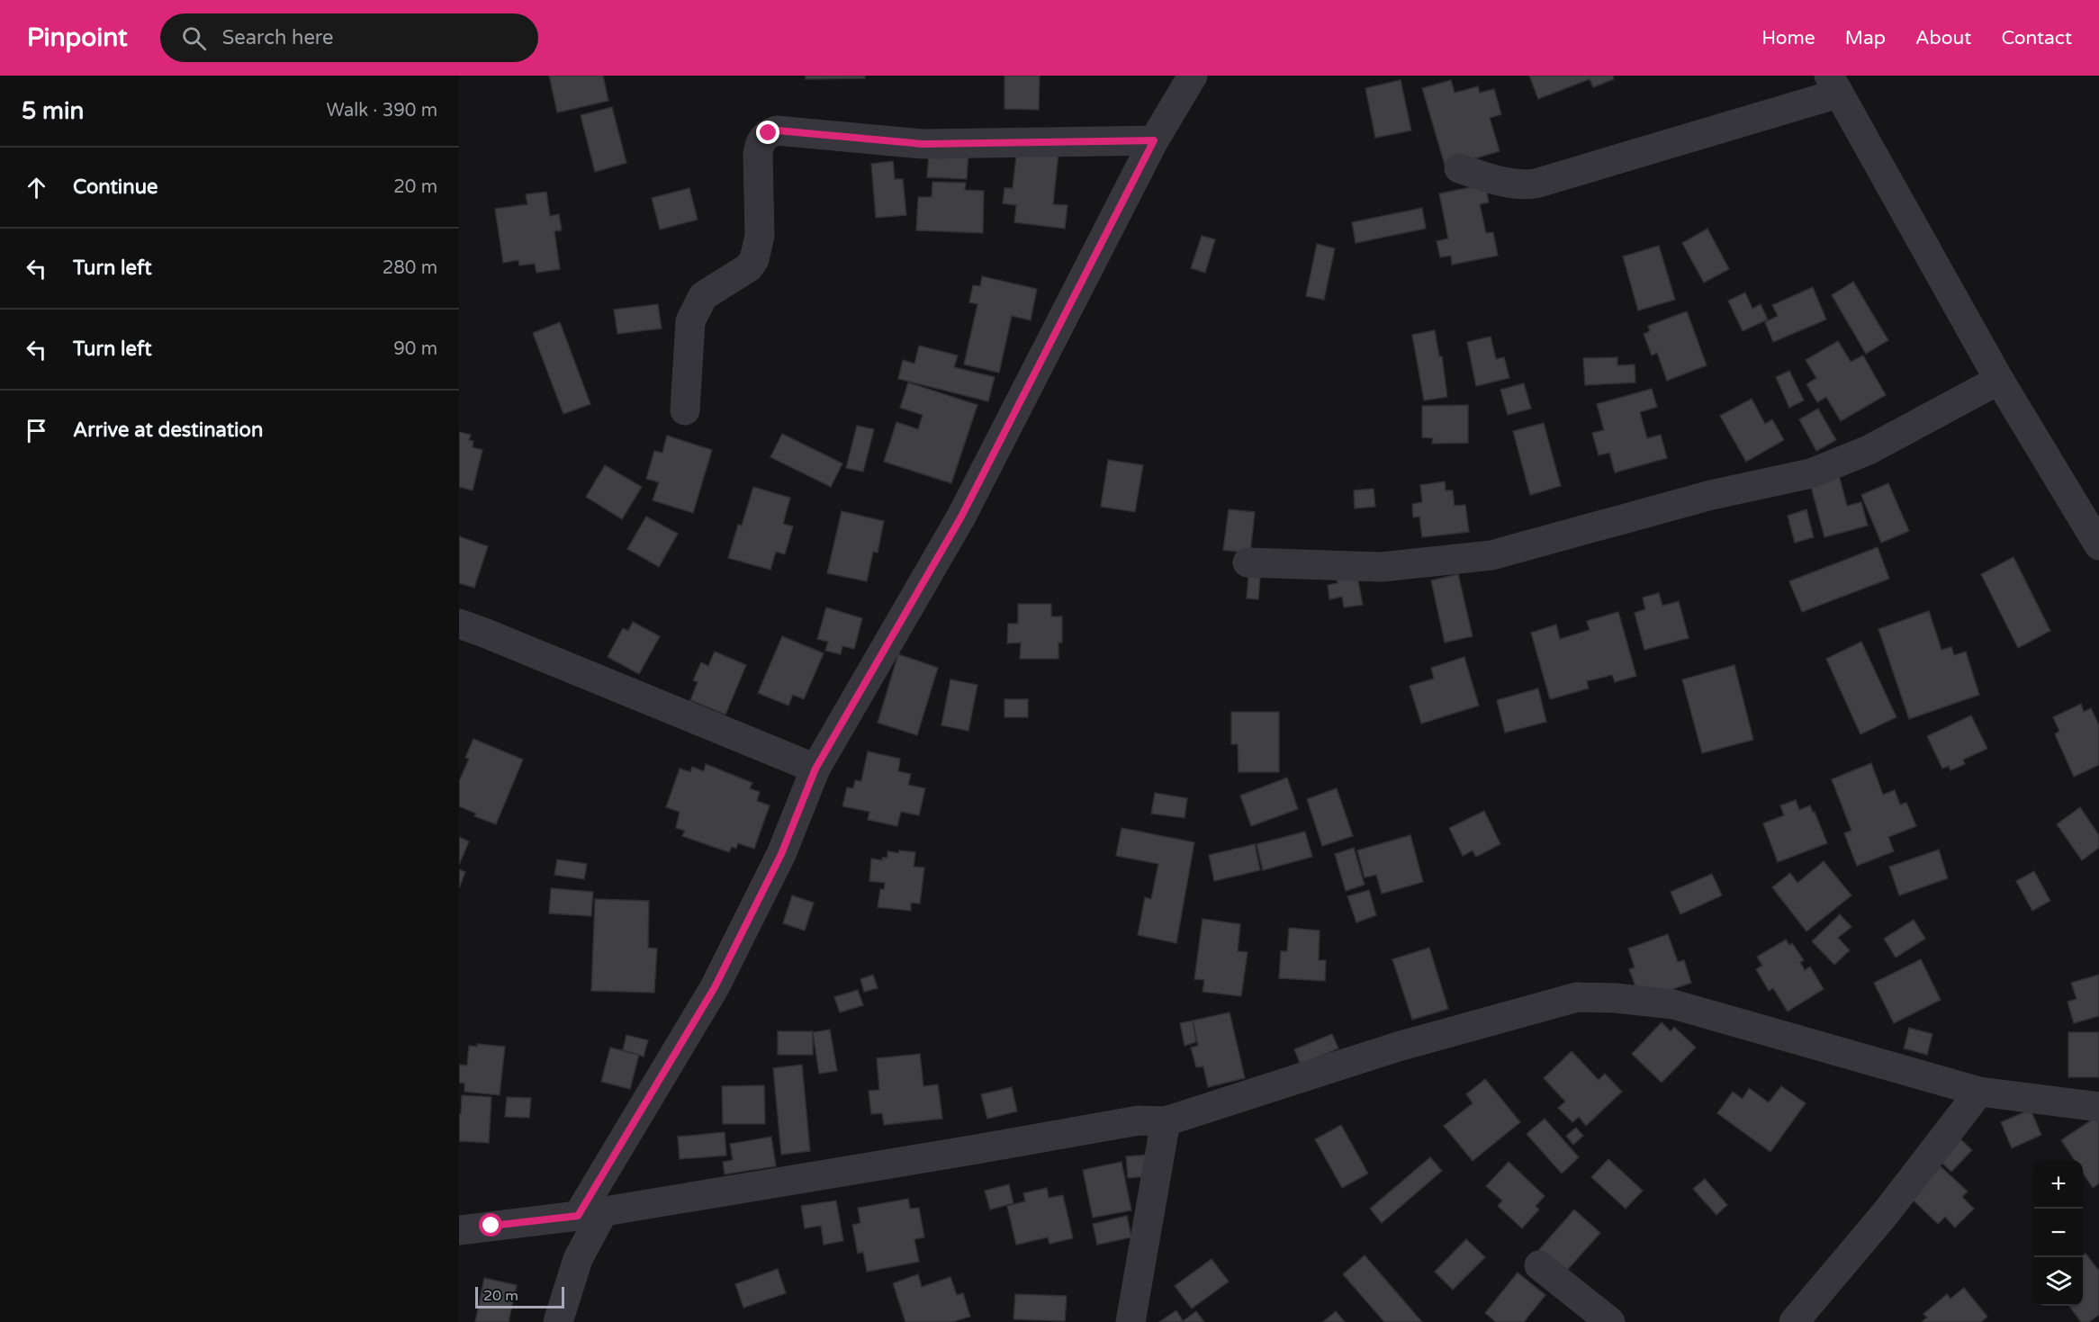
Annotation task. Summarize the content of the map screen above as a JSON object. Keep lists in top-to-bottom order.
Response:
{
  "scale_bar": "20 m",
  "page": {
    "header": "Pinpoint",
    "search": "Search here",
    "nav": [
      "Home",
      "Map",
      "About",
      "Contact"
    ],
    "heading": ["5 min", "Walk · 390 m"],
    "list": [
      ["Continue", "20 m"],
      ["Turn left", "280 m"],
      ["Turn left", "90 m"],
      "Arrive at destination"
    ],
    "map_buttons": ["+", "−"],
    "scale": "20 m"
  }
}
